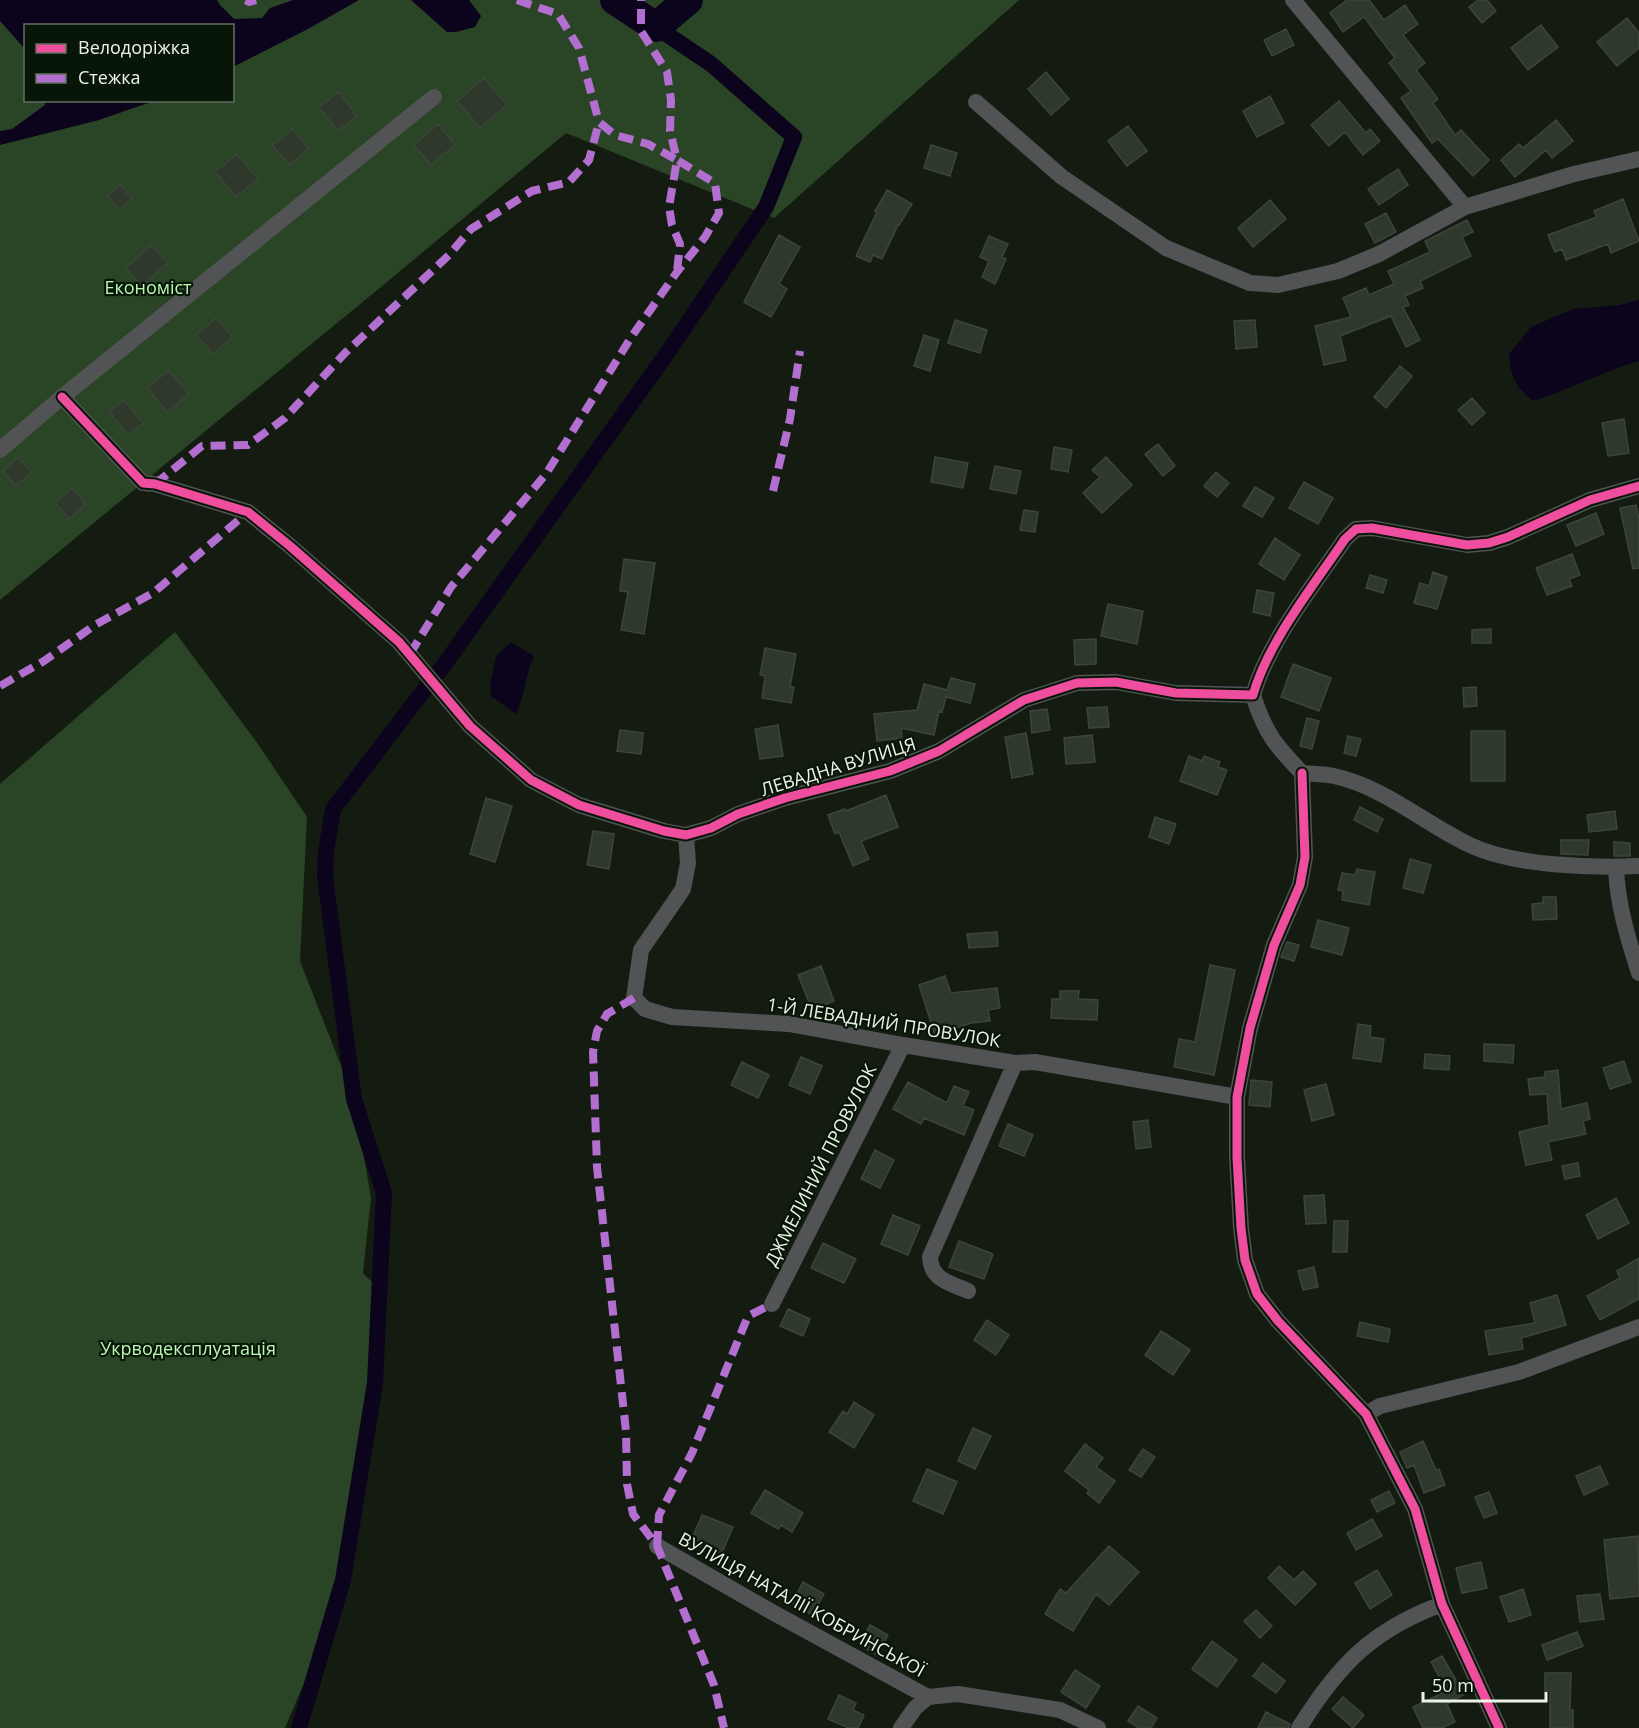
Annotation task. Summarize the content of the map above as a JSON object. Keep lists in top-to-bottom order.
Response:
{
  "streets": {
    "street": [
      "ЛЕВАДНА ВУЛИЦЯ",
      "1-Й ЛЕВАДНИЙ ПРОВУЛОК",
      "ДЖМЕЛИНИЙ ПРОВУЛОК",
      "ВУЛИЦЯ НАТАЛІЇ КОБРИНСЬКОЇ"
    ]
  },
  "crossings": [
    ["ЛЕВАДНА ВУЛИЦЯ", "1-Й ЛЕВАДНИЙ ПРОВУЛОК"],
    ["1-Й ЛЕВАДНИЙ ПРОВУЛОК", "ДЖМЕЛИНИЙ ПРОВУЛОК"]
  ],
  "parks": ["Економіст", "Укрводексплуатація"],
  "legend": ["Велодоріжка", "Стежка"],
  "scale_bar": "50 m"
}
